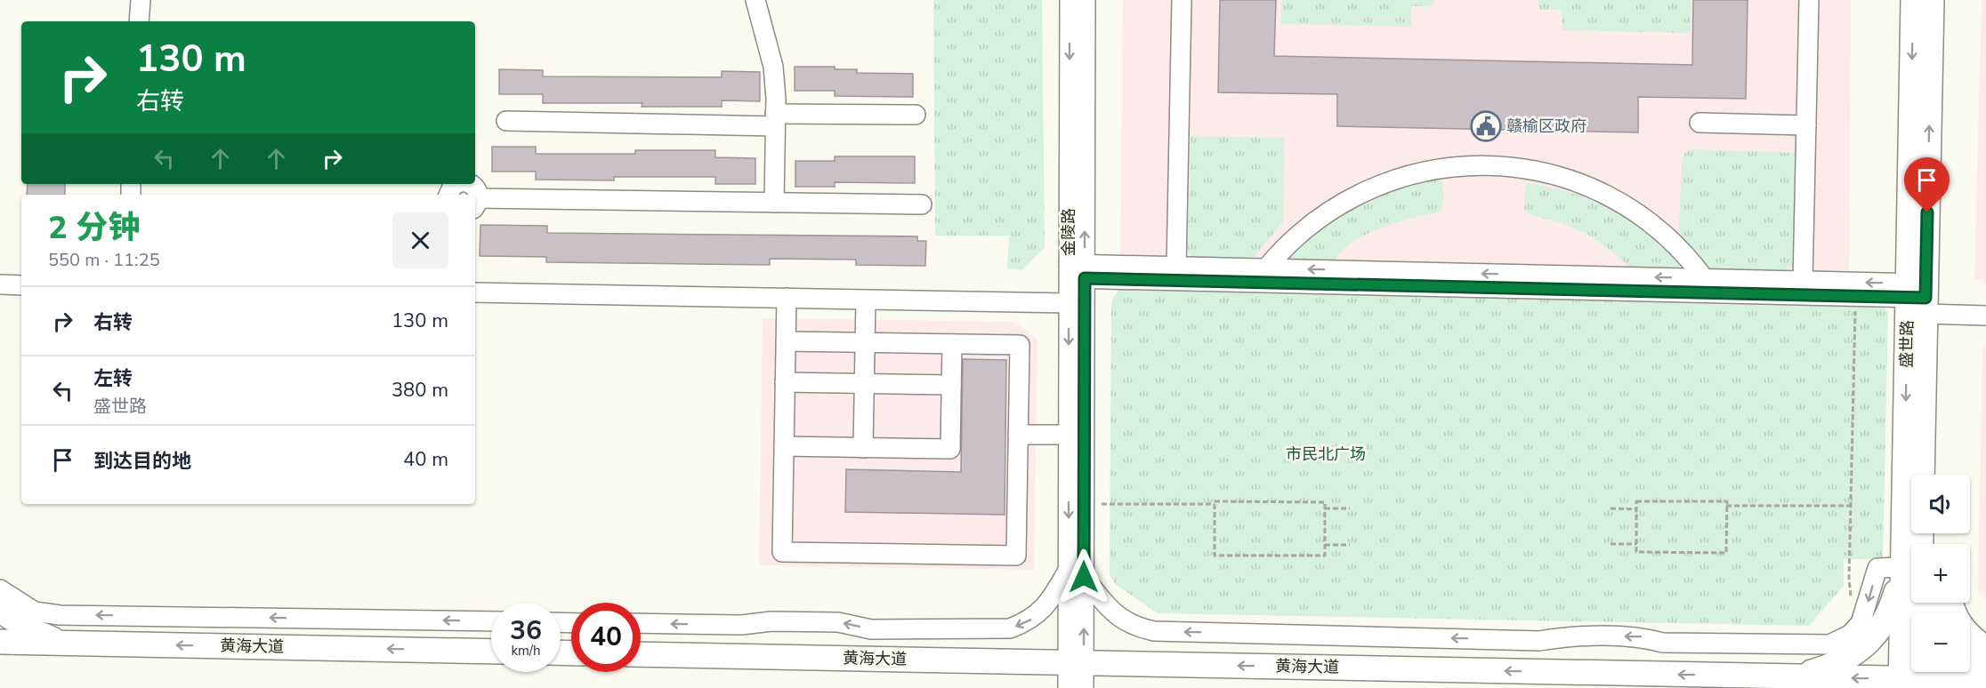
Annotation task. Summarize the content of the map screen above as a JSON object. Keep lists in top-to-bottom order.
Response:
{
  "streets": {
    "main road": ["盛世路", "黄海大道"],
    "street": ["金陵路"]
  },
  "crossings": [
    ["金陵路", "黄海大道"],
    ["盛世路", "黄海大道"]
  ],
  "one_way": ["黄海大道"],
  "parks": ["市民北广场"],
  "places": {
    "public building": ["赣榆区政府"]
  },
  "page": {
    "turn": ["130 m", "右转"],
    "heading": ["2 分钟", "550 m · 11:25"],
    "list": [
      {
        "name": "右转",
        "value": "130 m"
      },
      {
        "name": "左转",
        "note": "盛世路",
        "value": "380 m"
      },
      {
        "name": "到达目的地",
        "value": "40 m"
      }
    ],
    "map_buttons": ["+", "−"],
    "speed": "36 km/h",
    "limit": "40"
  }
}
